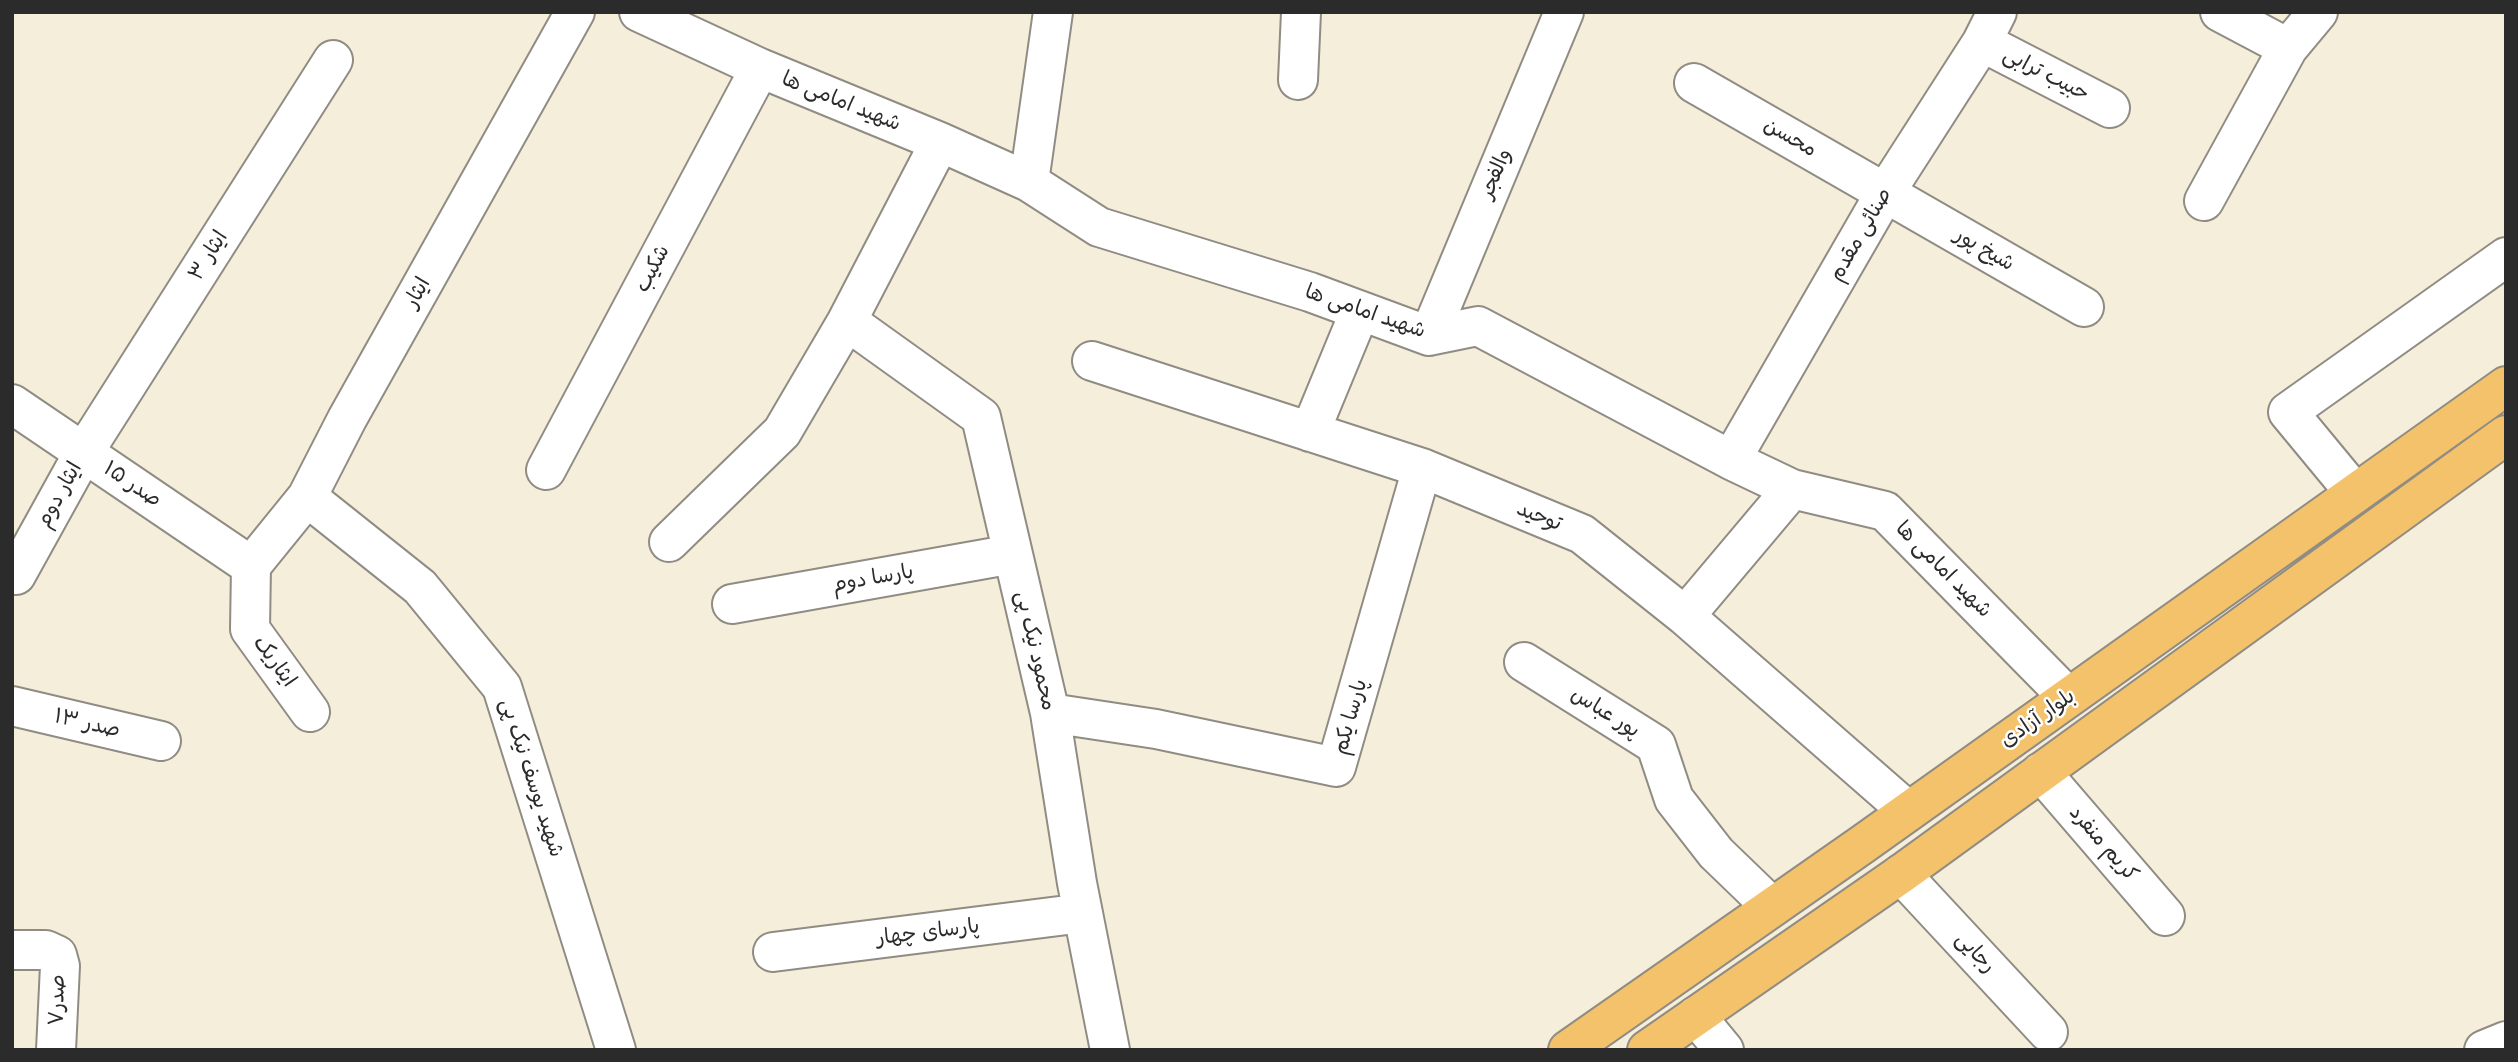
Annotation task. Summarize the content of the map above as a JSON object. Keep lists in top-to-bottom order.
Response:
{
  "streets": {
    "main road": ["بلوار آزادی"],
    "street": [
      "حبیب ترابی",
      "شهید امامی ها",
      "محسن",
      "والفجر",
      "صنائی مقدم",
      "شیخ پور",
      "ایثار ۳",
      "شکیب",
      "ایثار",
      "صدر ۱۵",
      "ایثار دوم",
      "توحید",
      "پارسا دوم",
      "محمود نیک پی",
      "ایثاریک",
      "پور عباس",
      "پارسا یکم",
      "صدر ۱۳",
      "شهید یوسف نیک پی",
      "کریم منفرد",
      "پارسای چهار",
      "رجایی",
      "صدر۷"
    ]
  },
  "crossings": [
    ["حبیب ترابی", "صنائی مقدم"],
    ["شهید امامی ها", "والفجر"],
    ["شهید امامی ها", "صنائی مقدم"],
    ["شهید امامی ها", "شکیب"],
    ["شهید امامی ها", "بلوار آزادی"],
    ["محسن", "صنائی مقدم"],
    ["محسن", "شیخ پور"],
    ["صنائی مقدم", "شیخ پور"],
    ["ایثار ۳", "صدر ۱۵"],
    ["ایثار ۳", "ایثار دوم"],
    ["ایثار", "صدر ۱۵"],
    ["ایثار", "ایثاریک"],
    ["ایثار", "شهید یوسف نیک پی"],
    ["صدر ۱۵", "ایثار دوم"],
    ["صدر ۱۵", "ایثاریک"],
    ["توحید", "پارسا یکم"],
    ["توحید", "بلوار آزادی"],
    ["پارسا دوم", "محمود نیک پی"],
    ["محمود نیک پی", "پارسا یکم"],
    ["محمود نیک پی", "پارسای چهار"],
    ["پور عباس", "بلوار آزادی"]
  ]
}
